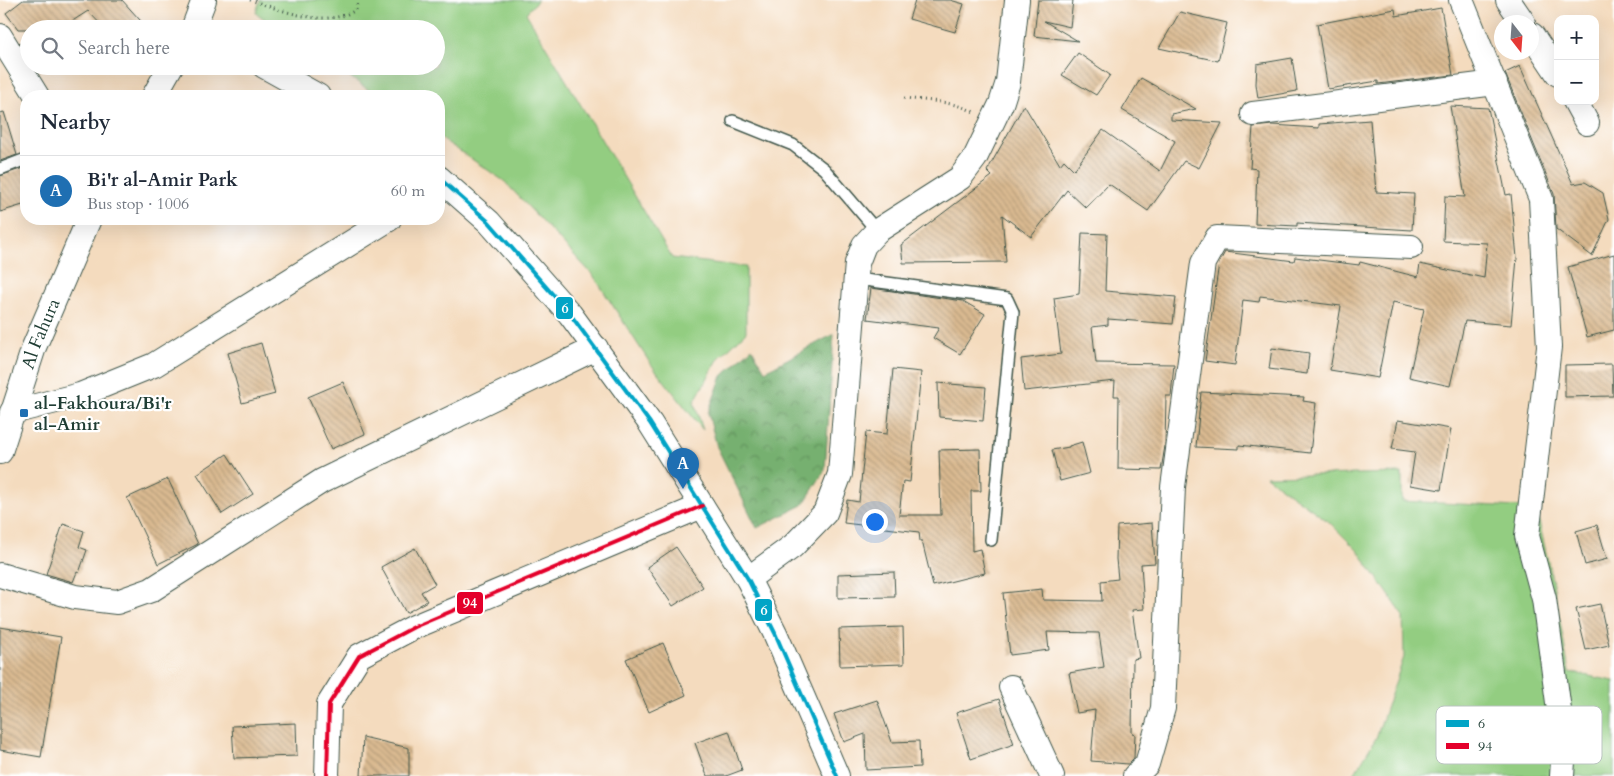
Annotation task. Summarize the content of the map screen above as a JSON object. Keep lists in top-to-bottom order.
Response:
{
  "streets": {
    "street": ["Al Fahura"]
  },
  "places": {
    "transit": ["al-Fakhoura/Bi'r al-Amir"]
  },
  "lines": ["transit line 6", "transit line 94"],
  "legend": ["6", "94"],
  "north": "bottom",
  "page": {
    "map_buttons": ["+", "−"],
    "search": "Search here",
    "heading": "Nearby",
    "list": [
      {
        "mark": "A",
        "name": "Bi'r al-Amir Park",
        "note": "Bus stop · 1006",
        "value": "60 m"
      }
    ],
    "pins": "A"
  }
}
